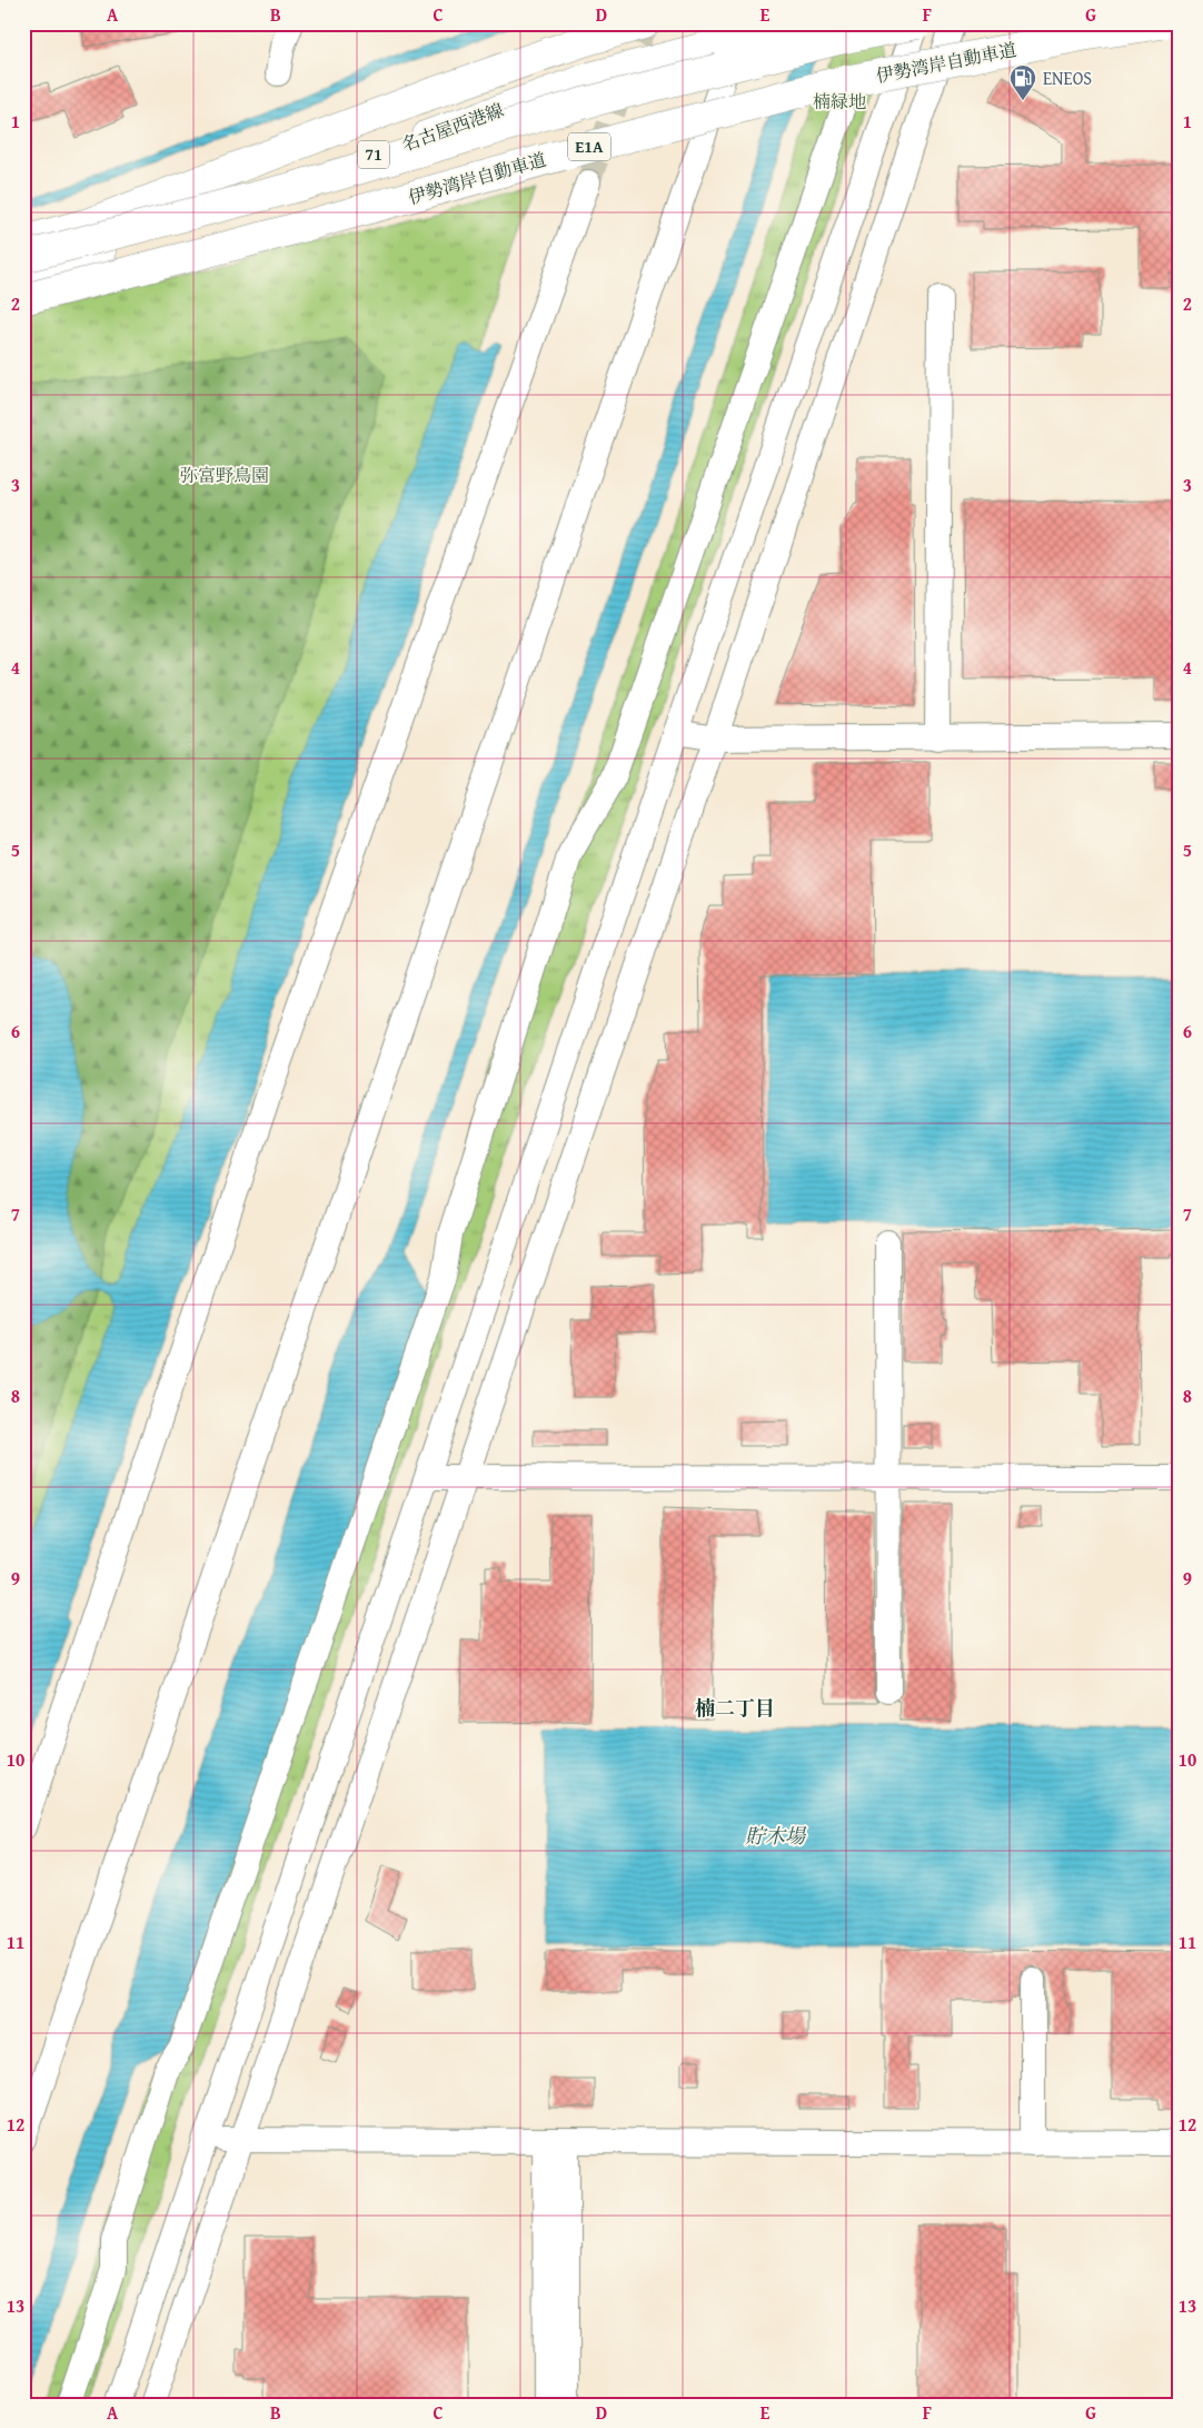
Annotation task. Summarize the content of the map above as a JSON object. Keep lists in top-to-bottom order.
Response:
{
  "streets": {
    "main road": [
      "伊勢湾岸自動車道",
      "名古屋西港線",
      "E1A",
      "71"
    ]
  },
  "districts": ["楠二丁目"],
  "water": ["貯木場"],
  "parks": ["楠緑地", "弥富野鳥園"],
  "places": {
    "fuel station": ["ENEOS"]
  },
  "grid": {
    "columns": [
      "A",
      "B",
      "C",
      "D",
      "E",
      "F",
      "G"
    ],
    "rows": [
      "1",
      "2",
      "3",
      "4",
      "5",
      "6",
      "7",
      "8",
      "9",
      "10",
      "11",
      "12",
      "13"
    ]
  }
}
